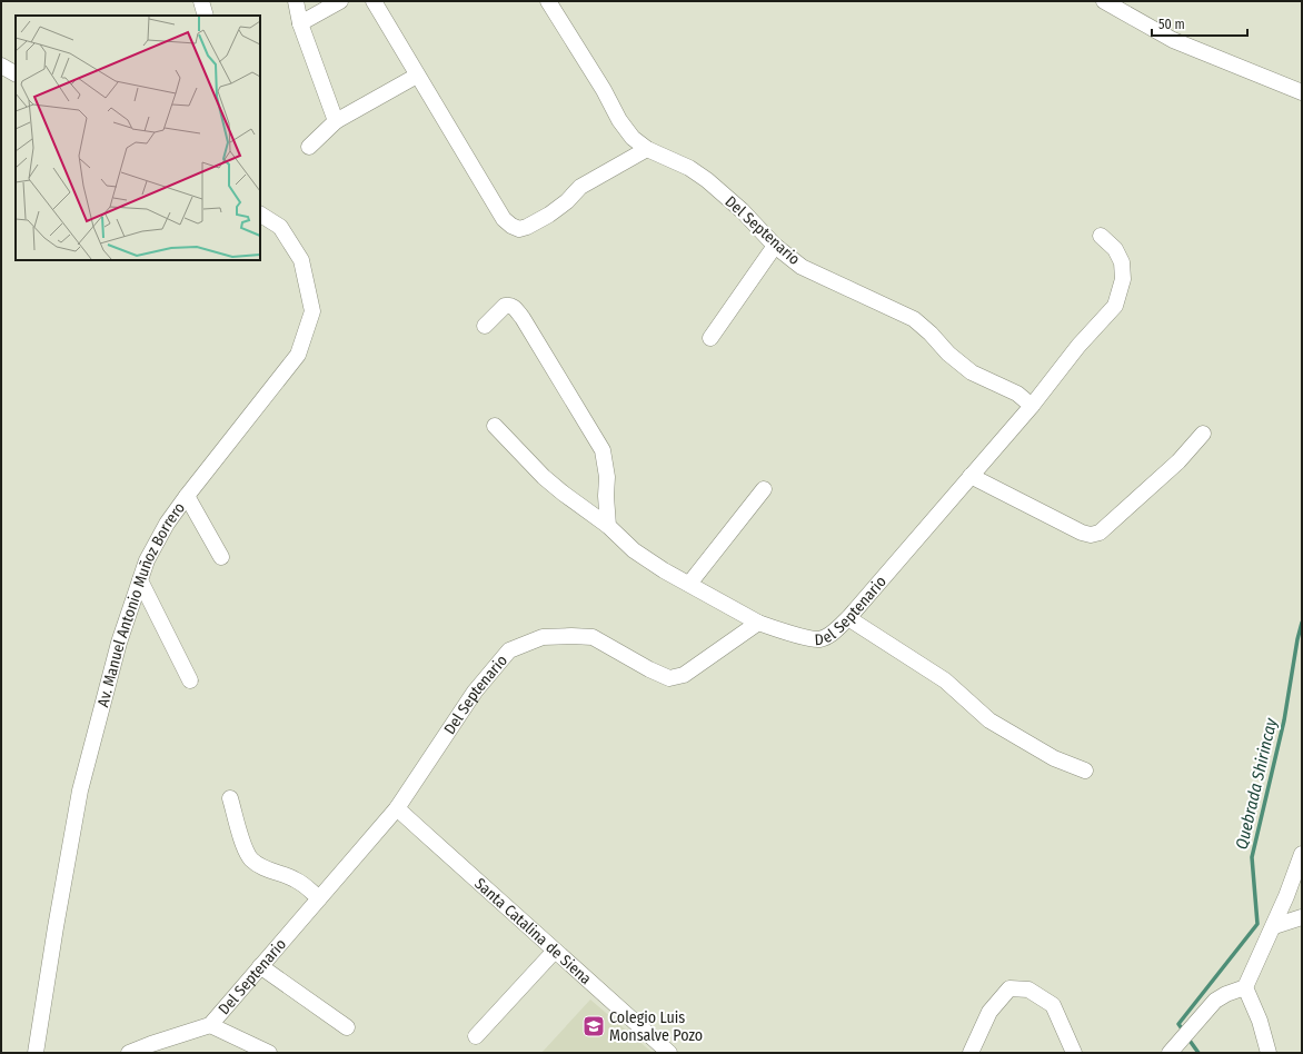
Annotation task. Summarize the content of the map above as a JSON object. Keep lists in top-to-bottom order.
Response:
{
  "streets": {
    "street": ["Del Septenario", "Av. Manuel Antonio Muñoz Borrero", "Santa Catalina de Siena"]
  },
  "crossings": [
    ["Del Septenario", "Santa Catalina de Siena"]
  ],
  "water": ["Quebrada Shirincay"],
  "places": {
    "school or university": ["Colegio Luis Monsalve Pozo"]
  },
  "scale_bar": "50 m"
}
